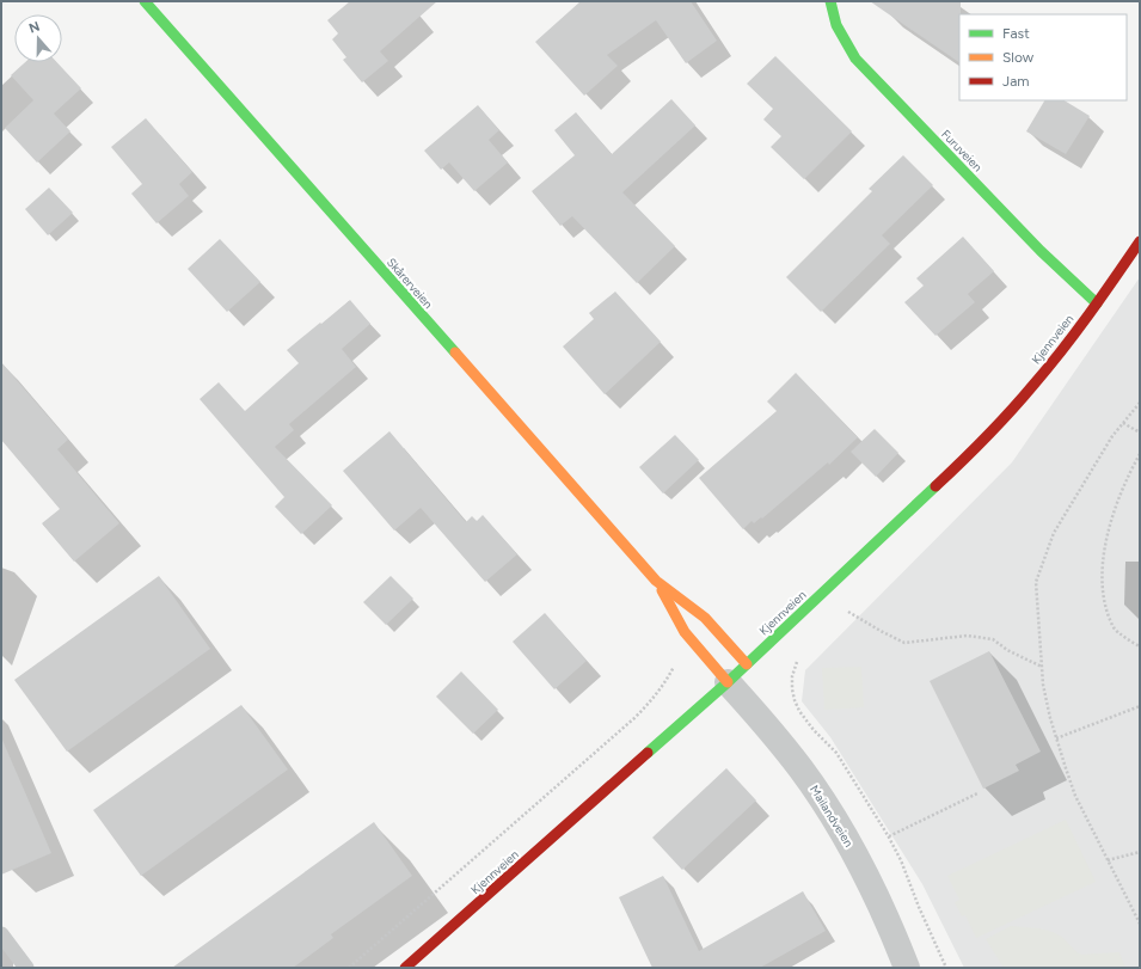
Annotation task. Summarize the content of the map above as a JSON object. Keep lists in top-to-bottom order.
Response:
{
  "streets": {
    "street": [
      "Furuveien",
      "Skårerveien",
      "Kjennveien",
      "Mailandveien"
    ]
  },
  "crossings": [
    ["Furuveien", "Kjennveien"],
    ["Skårerveien", "Kjennveien"],
    ["Skårerveien", "Mailandveien"],
    ["Kjennveien", "Mailandveien"]
  ],
  "legend": ["Fast", "Slow", "Jam"],
  "north": "top"
}
